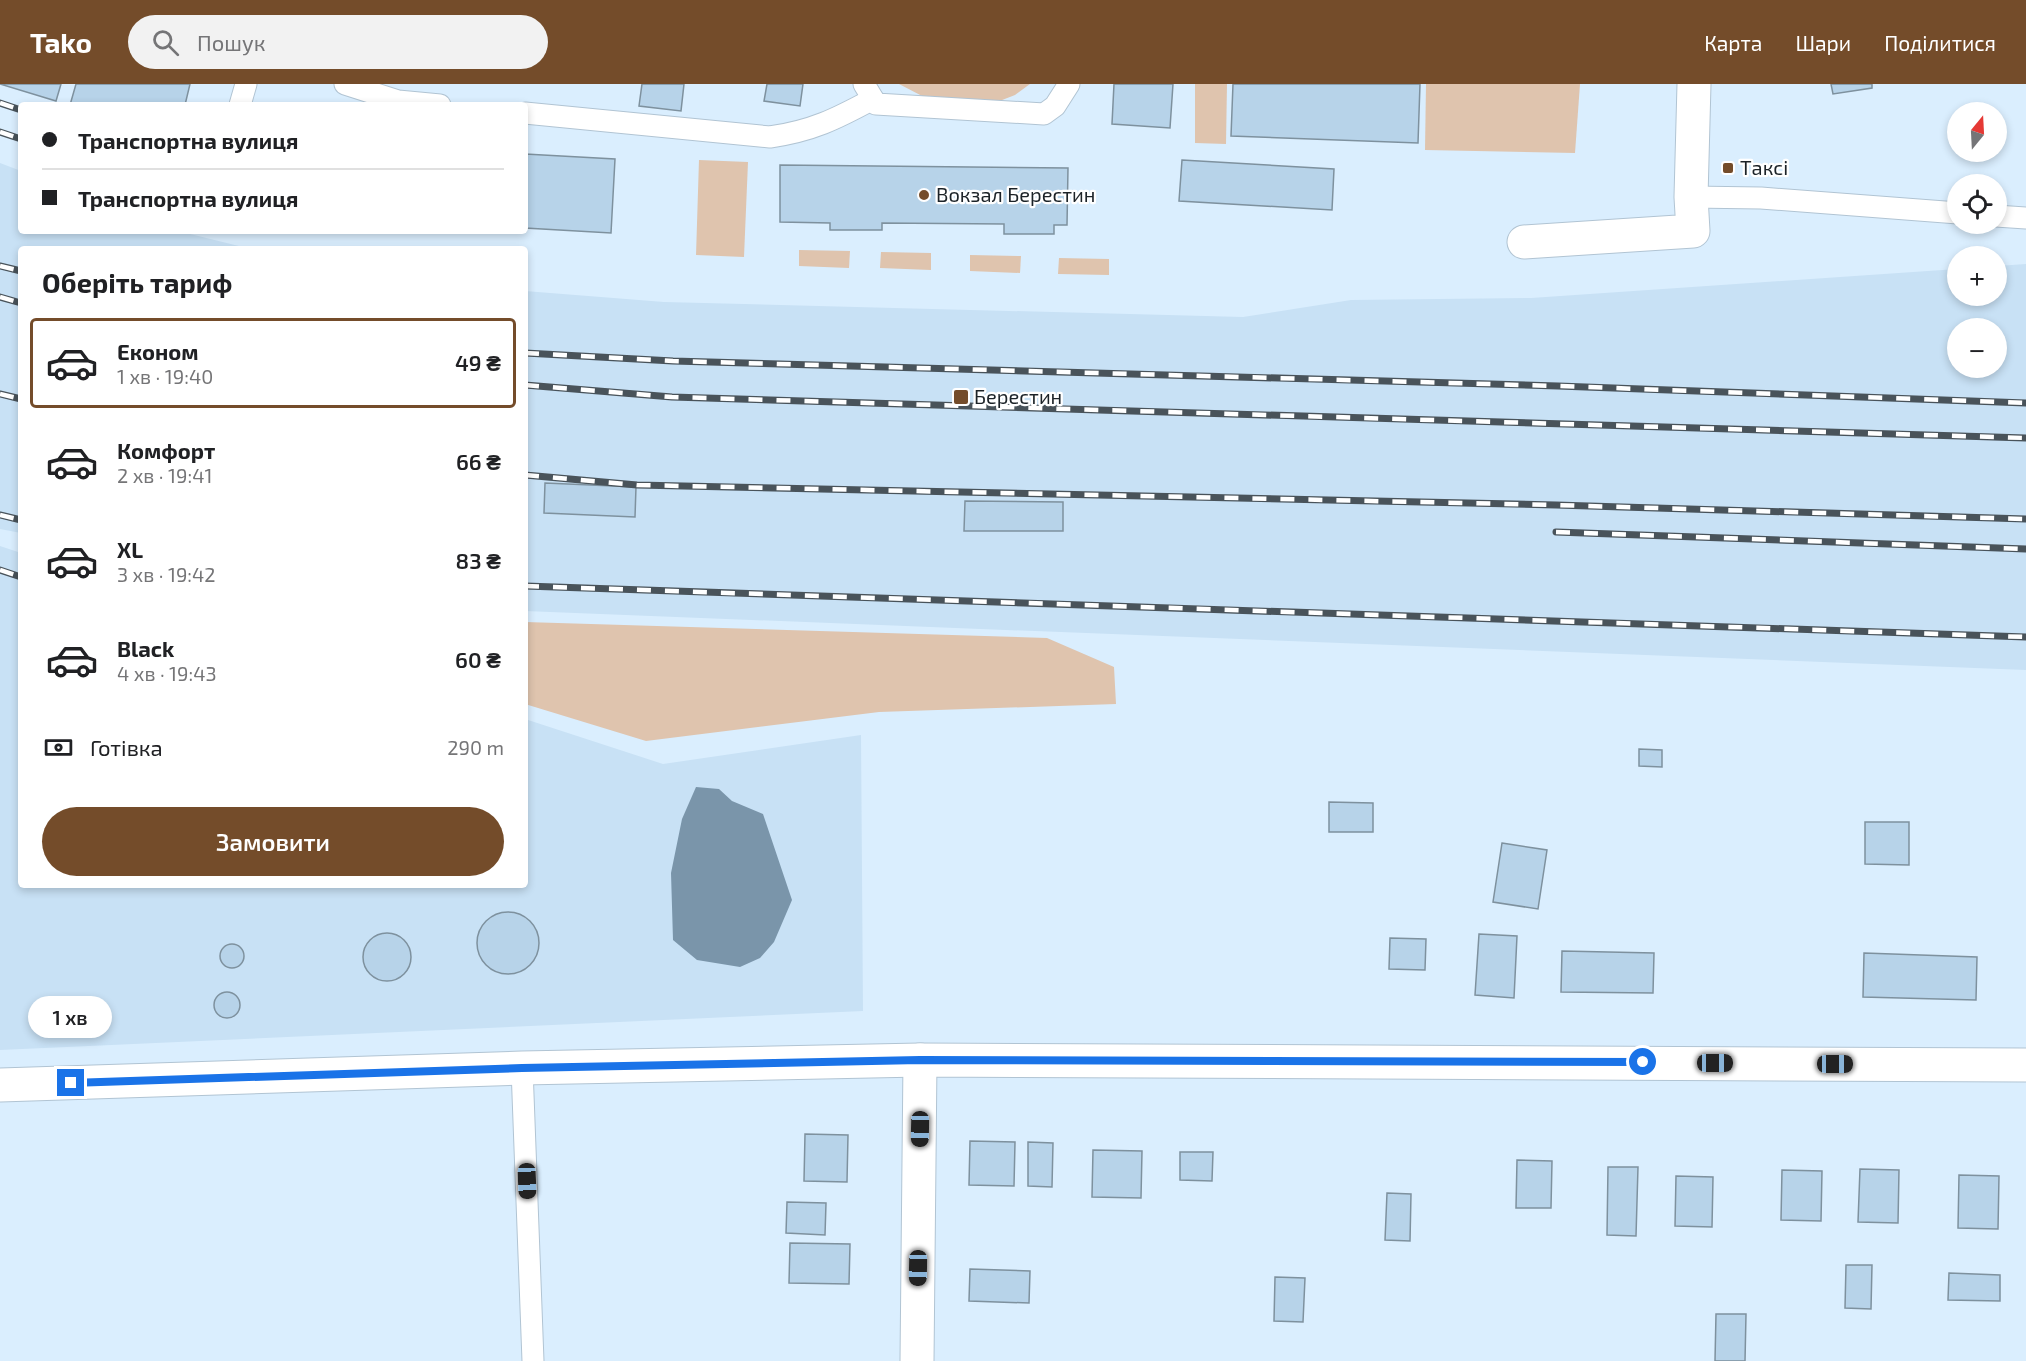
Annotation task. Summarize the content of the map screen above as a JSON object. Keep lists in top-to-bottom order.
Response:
{
  "places": {
    "transit": ["Таксі", "Берестин"],
    "other": ["Вокзал Берестин"]
  },
  "north": "top",
  "page": {
    "header": "Tako",
    "search": "Пошук",
    "nav": ["Карта", "Шари", "Поділитися"],
    "map_buttons": ["+", "−"],
    "banner": ["Транспортна вулиця", "Транспортна вулиця"],
    "heading": "Оберіть тариф",
    "list": [
      {
        "name": "Економ",
        "note": "1 хв · 19:40",
        "value": "49 ₴"
      },
      {
        "name": "Комфорт",
        "note": "2 хв · 19:41",
        "value": "66 ₴"
      },
      {
        "name": "XL",
        "note": "3 хв · 19:42",
        "value": "83 ₴"
      },
      {
        "name": "Black",
        "note": "4 хв · 19:43",
        "value": "60 ₴"
      }
    ],
    "pay": ["Готівка", "290 m"],
    "buttons": "Замовити",
    "bubble": "1 хв"
  }
}
